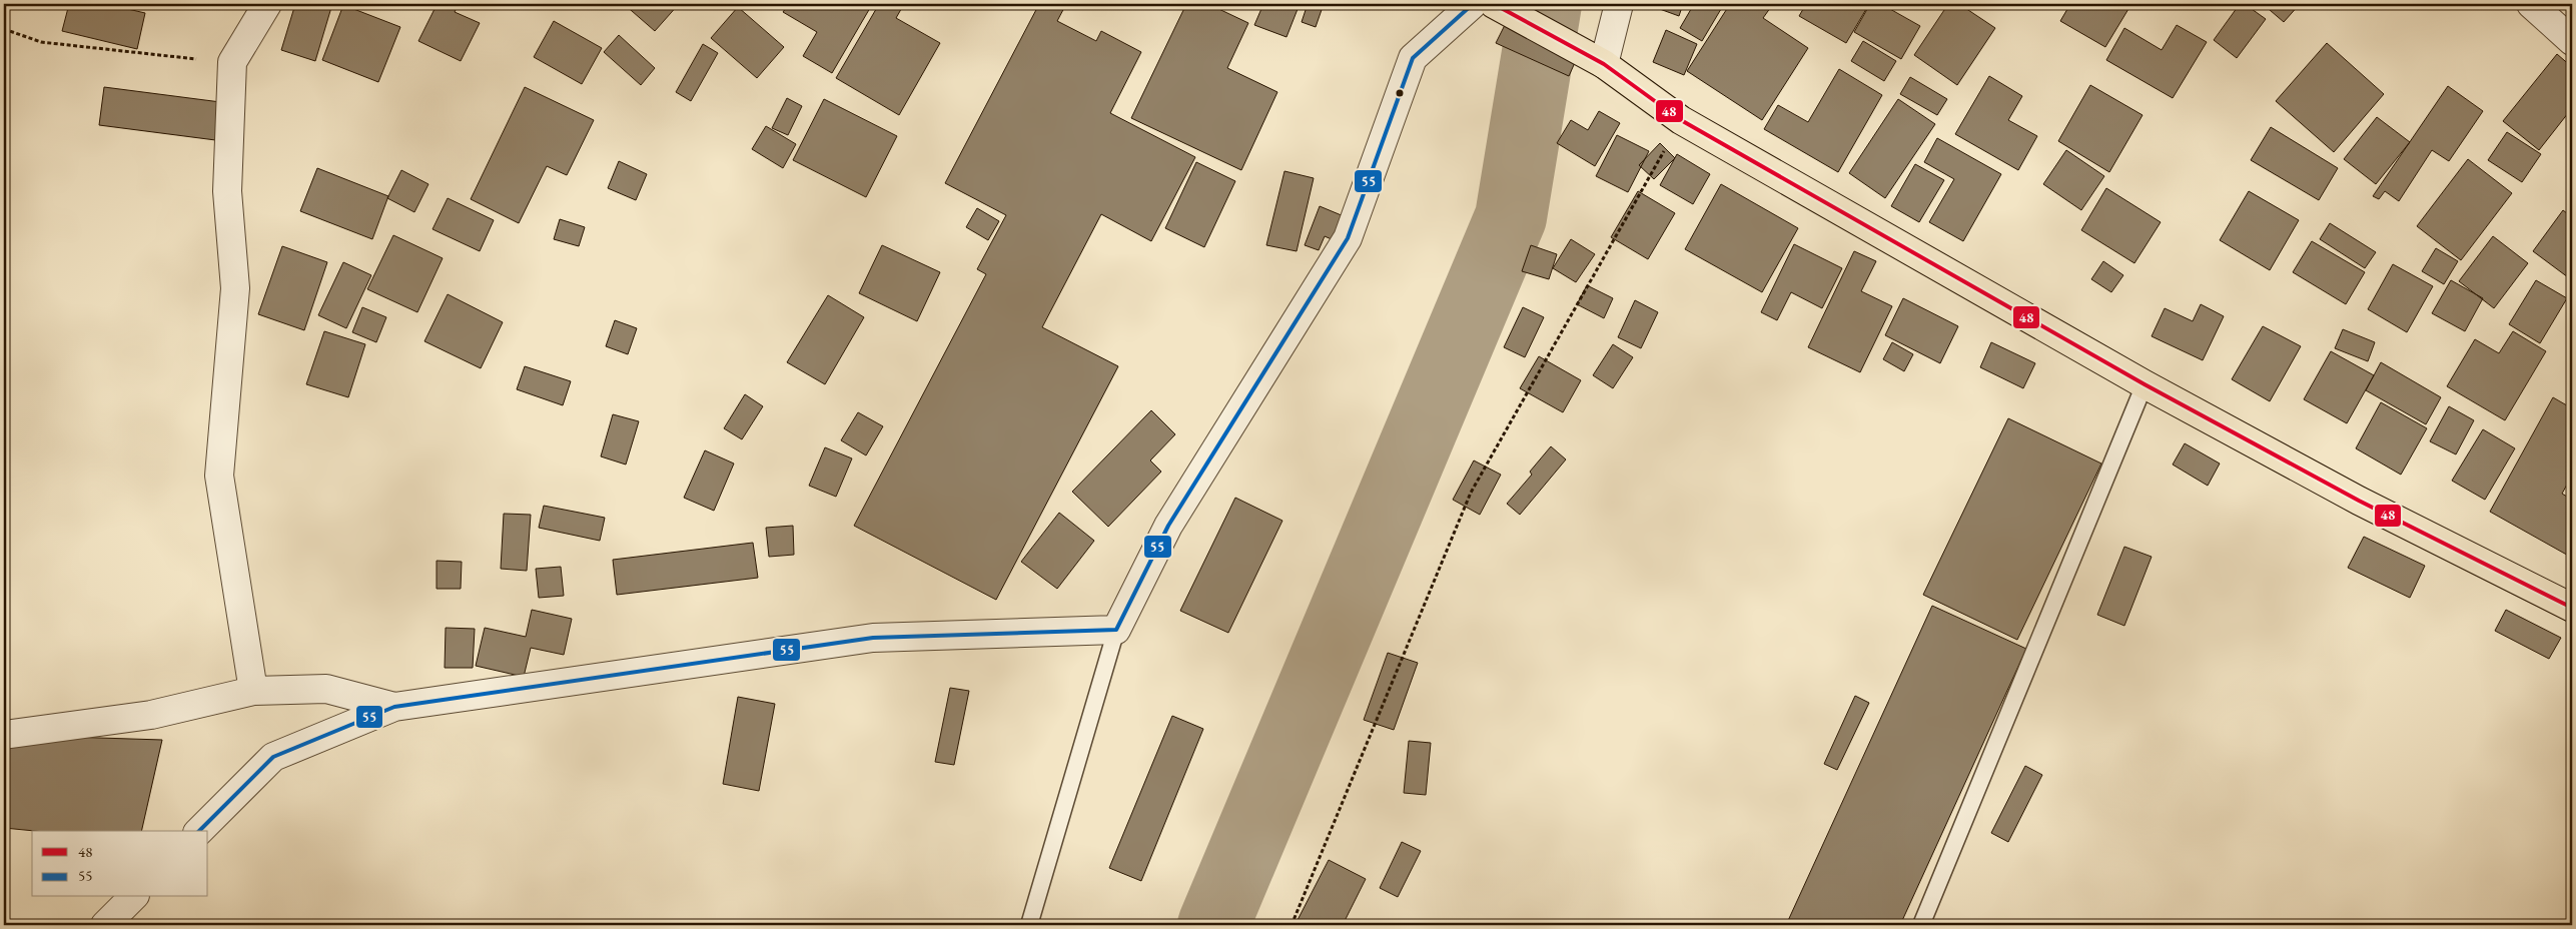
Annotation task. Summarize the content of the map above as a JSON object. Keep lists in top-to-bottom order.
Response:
{
  "lines": ["transit line 48", "transit line 55"],
  "legend": ["48", "55"]
}
